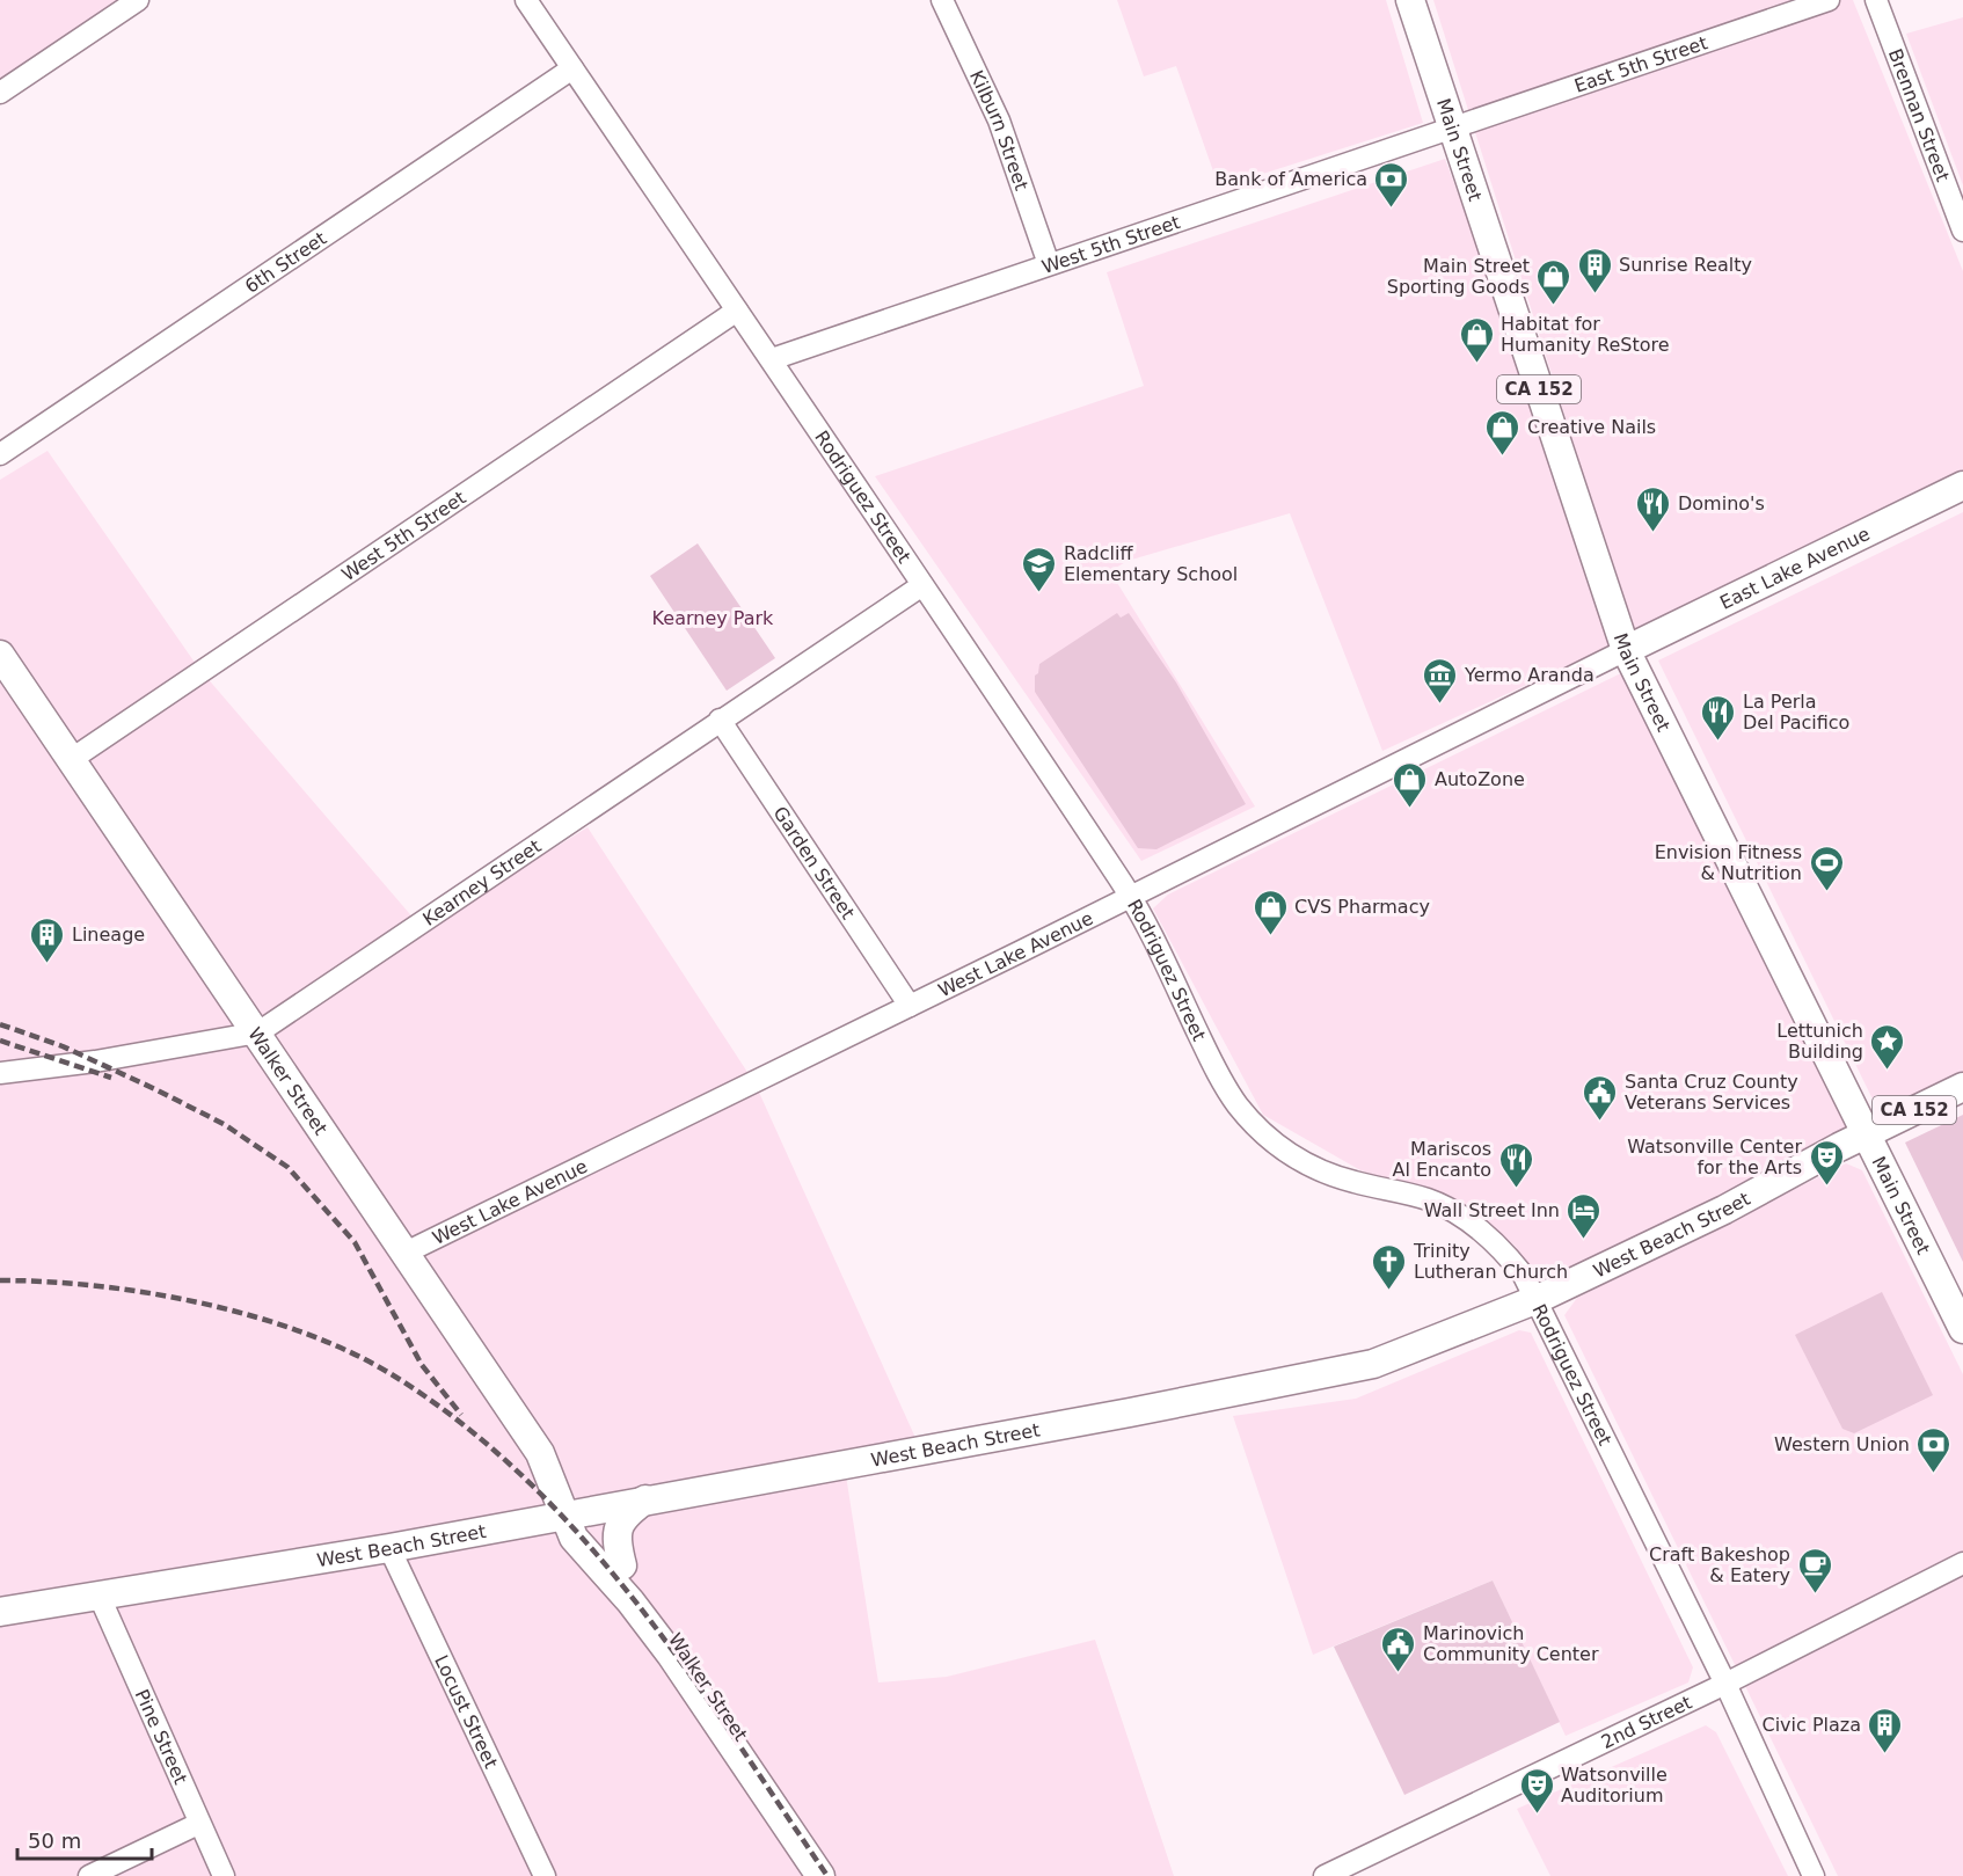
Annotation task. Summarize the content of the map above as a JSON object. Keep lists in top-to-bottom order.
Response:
{
  "streets": {
    "main road": [
      "Main Street",
      "CA 152",
      "East Lake Avenue",
      "Walker Street",
      "West Beach Street"
    ],
    "street": [
      "East 5th Street",
      "Brennan Street",
      "Kilburn Street",
      "West 5th Street",
      "6th Street",
      "Rodriguez Street",
      "Garden Street",
      "Kearney Street",
      "West Lake Avenue",
      "Locust Street",
      "2nd Street",
      "Pine Street"
    ]
  },
  "crossings": [
    ["East 5th Street", "Main Street"],
    ["East 5th Street", "West 5th Street"],
    ["Kilburn Street", "West 5th Street"],
    ["Main Street", "West 5th Street"],
    ["Main Street", "CA 152"],
    ["Main Street", "East Lake Avenue"],
    ["Main Street", "West Lake Avenue"],
    ["Main Street", "West Beach Street"],
    ["West 5th Street", "Rodriguez Street"],
    ["West 5th Street", "Walker Street"],
    ["6th Street", "Rodriguez Street"],
    ["CA 152", "West Beach Street"],
    ["Rodriguez Street", "Kearney Street"],
    ["Rodriguez Street", "West Lake Avenue"],
    ["Rodriguez Street", "West Beach Street"],
    ["Rodriguez Street", "2nd Street"],
    ["East Lake Avenue", "West Lake Avenue"],
    ["Garden Street", "Kearney Street"],
    ["Garden Street", "West Lake Avenue"],
    ["Kearney Street", "Walker Street"],
    ["West Lake Avenue", "Walker Street"],
    ["Walker Street", "West Beach Street"],
    ["West Beach Street", "Locust Street"],
    ["West Beach Street", "Pine Street"]
  ],
  "parks": ["Kearney Park"],
  "places": {
    "bank": ["Bank of America", "Western Union"],
    "building": ["Sunrise Realty", "Lineage", "Civic Plaza"],
    "shop": [
      "Main Street Sporting Goods",
      "Habitat for Humanity ReStore",
      "Creative Nails",
      "AutoZone",
      "CVS Pharmacy"
    ],
    "restaurant": ["Domino's", "La Perla Del Pacifico", "Mariscos Al Encanto"],
    "school or university": ["Radcliff Elementary School"],
    "museum": ["Yermo Aranda"],
    "sports": ["Envision Fitness & Nutrition"],
    "place": ["Lettunich Building"],
    "public building": ["Santa Cruz County Veterans Services", "Marinovich Community Center"],
    "theatre": ["Watsonville Center for the Arts", "Watsonville Auditorium"],
    "hotel": ["Wall Street Inn"],
    "church": ["Trinity Lutheran Church"],
    "cafe": ["Craft Bakeshop & Eatery"]
  },
  "scale_bar": "50 m"
}
